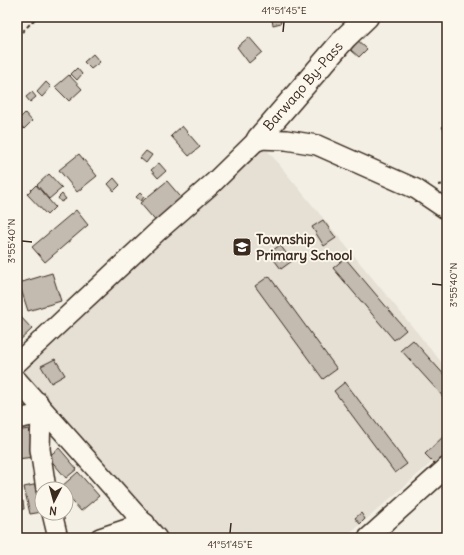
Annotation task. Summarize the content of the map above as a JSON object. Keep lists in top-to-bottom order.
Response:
{
  "streets": {
    "highway": ["Barwaqo By-Pass"]
  },
  "places": {
    "school or university": ["Township Primary School"]
  },
  "north": "bottom",
  "coordinates": ["41°51'45\"E", "3°55'40\"N"]
}
